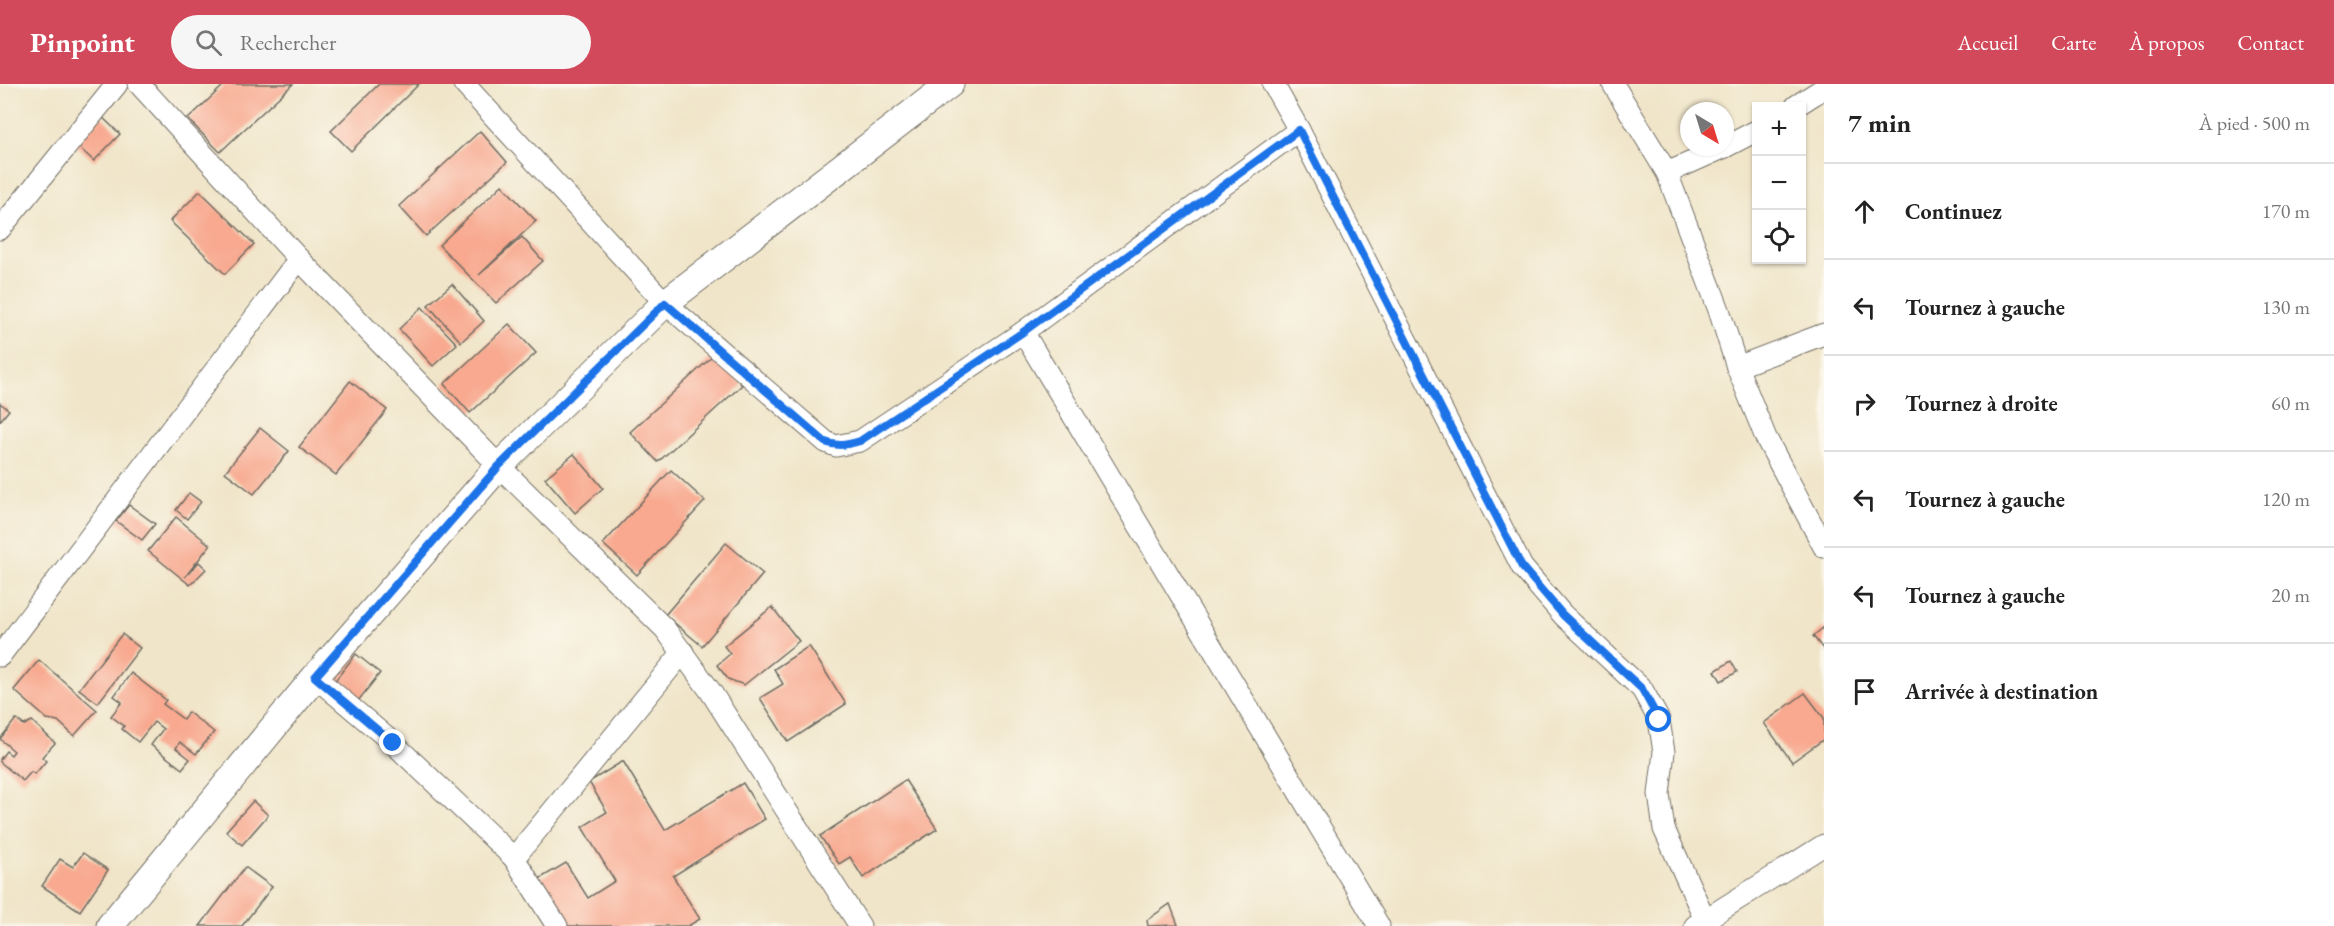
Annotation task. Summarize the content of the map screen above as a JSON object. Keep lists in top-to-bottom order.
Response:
{
  "north": "bottom right",
  "page": {
    "header": "Pinpoint",
    "search": "Rechercher",
    "nav": [
      "Accueil",
      "Carte",
      "À propos",
      "Contact"
    ],
    "heading": ["7 min", "À pied · 500 m"],
    "map_buttons": ["+", "−"],
    "list": [
      ["Continuez", "170 m"],
      ["Tournez à gauche", "130 m"],
      ["Tournez à droite", "60 m"],
      ["Tournez à gauche", "120 m"],
      ["Tournez à gauche", "20 m"],
      "Arrivée à destination"
    ]
  }
}
